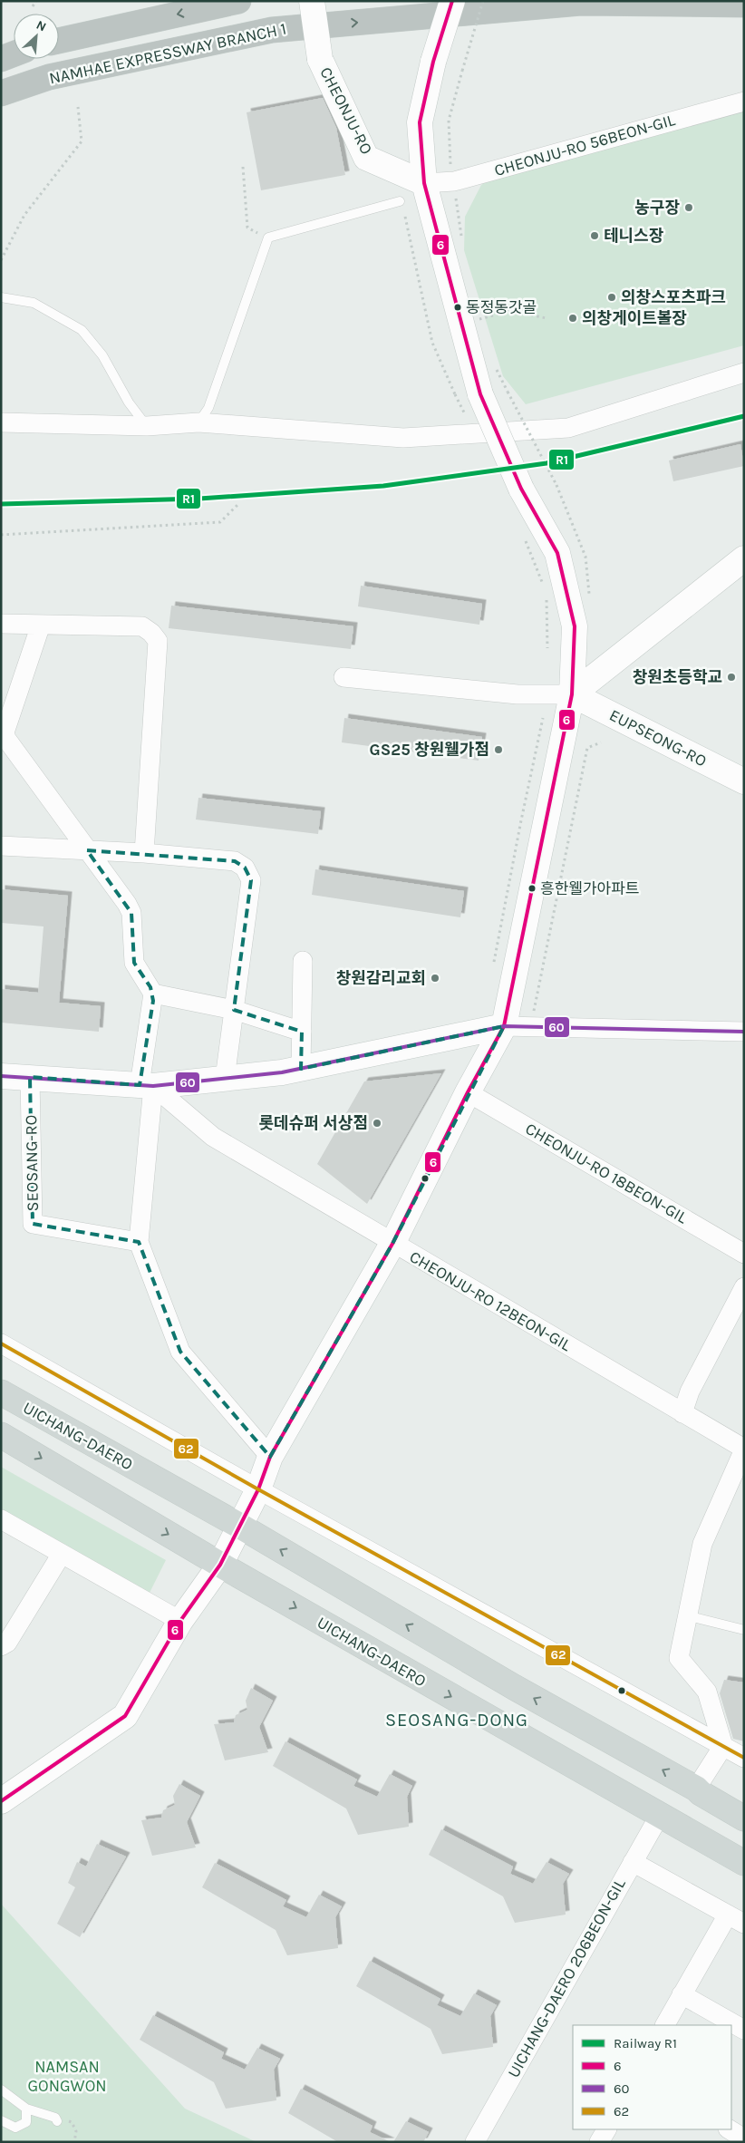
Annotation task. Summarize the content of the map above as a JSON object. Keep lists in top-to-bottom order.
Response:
{
  "streets": {
    "highway": ["NAMHAE EXPRESSWAY BRANCH 1"],
    "main road": ["CHEONJU-RO", "EUPSEONG-RO", "UICHANG-DAERO"],
    "street": [
      "CHEONJU-RO 56BEON-GIL",
      "SEOSANG-RO",
      "CHEONJU-RO 18BEON-GIL",
      "CHEONJU-RO 12BEON-GIL",
      "UICHANG-DAERO 206BEON-GIL"
    ]
  },
  "crossings": [
    ["CHEONJU-RO", "CHEONJU-RO 56BEON-GIL"],
    ["UICHANG-DAERO", "UICHANG-DAERO 206BEON-GIL"]
  ],
  "one_way": ["NAMHAE EXPRESSWAY BRANCH 1"],
  "districts": ["SEOSANG-DONG"],
  "parks": ["NAMSAN GONGWON"],
  "places": [
    "농구장",
    "테니스장",
    "의창스포츠파크",
    "동정동갓골",
    "의창게이트볼장",
    "창원초등학교",
    "GS25 창원웰가점",
    "흥한웰가아파트",
    "창원감리교회",
    "롯데슈퍼 서상점"
  ],
  "lines": [
    "transit line 6",
    "rail line R1",
    "transit line 60",
    "transit line 62"
  ],
  "legend": [
    "Railway R1",
    "6",
    "60",
    "62"
  ],
  "north": "top right"
}
